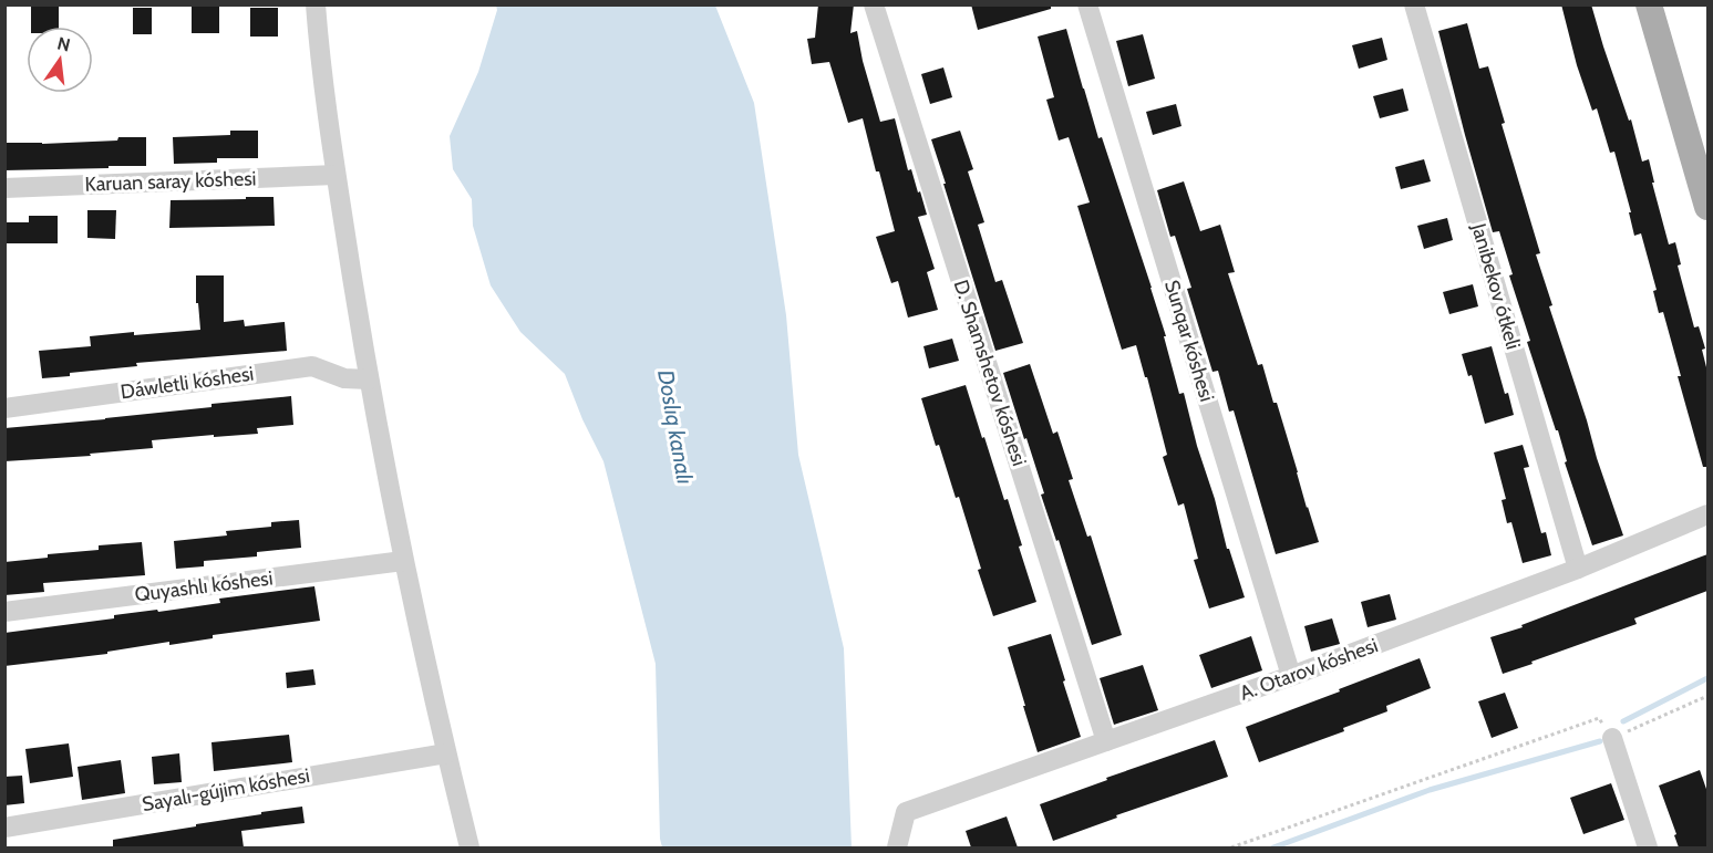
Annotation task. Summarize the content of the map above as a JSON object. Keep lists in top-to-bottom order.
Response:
{
  "streets": {
    "street": [
      "Karuan saray kóshesi",
      "Janibekov ótkeli",
      "Sunqar kóshesi",
      "D. Shamshetov kóshesi",
      "Dáwletli kóshesi",
      "Quyashlı kóshesi",
      "A. Otarov kóshesi",
      "Sayalı-gújim kóshesi"
    ]
  },
  "crossings": [
    ["Janibekov ótkeli", "A. Otarov kóshesi"],
    ["Sunqar kóshesi", "A. Otarov kóshesi"],
    ["D. Shamshetov kóshesi", "A. Otarov kóshesi"]
  ],
  "water": ["Doslıq kanalı"],
  "north": "top"
}
